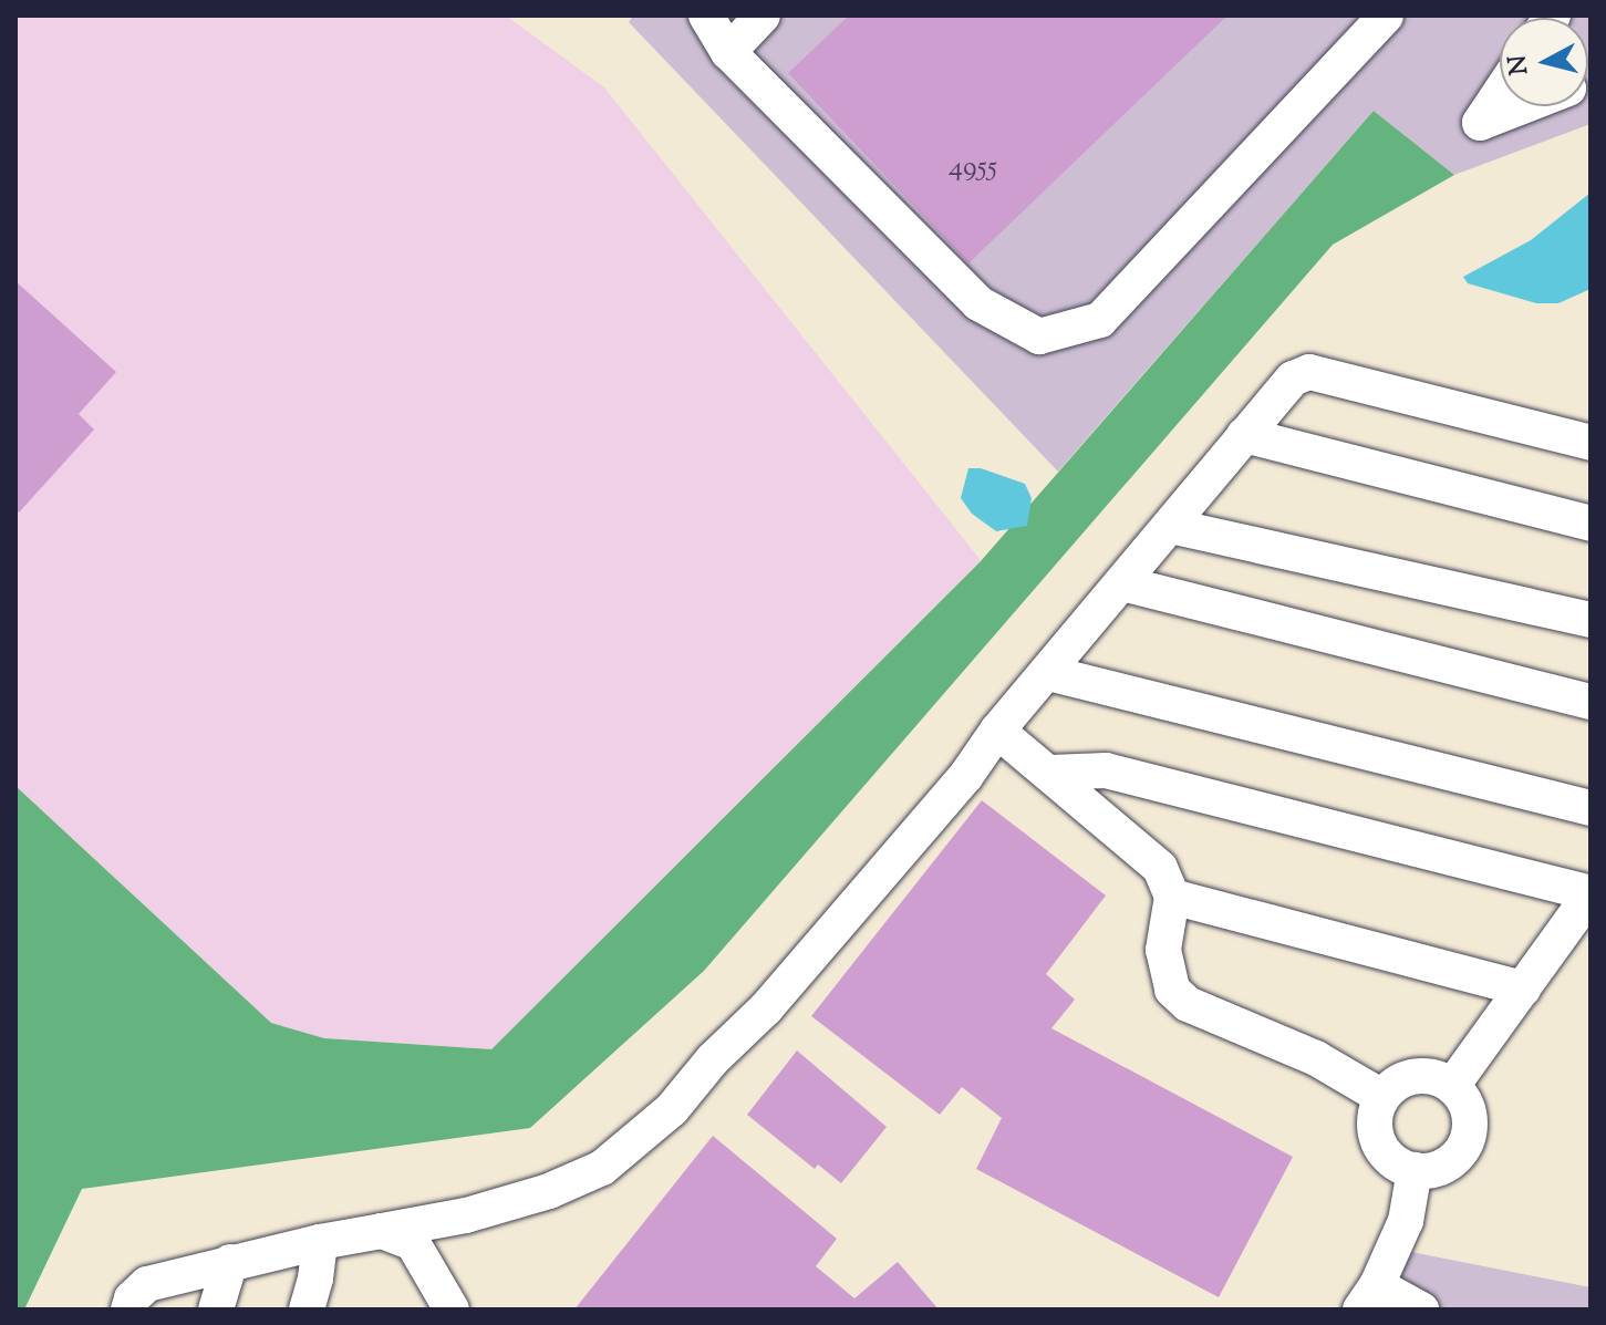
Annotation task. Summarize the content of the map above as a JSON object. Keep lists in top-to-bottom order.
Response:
{
  "house_numbers": ["4955"],
  "north": "left"
}
